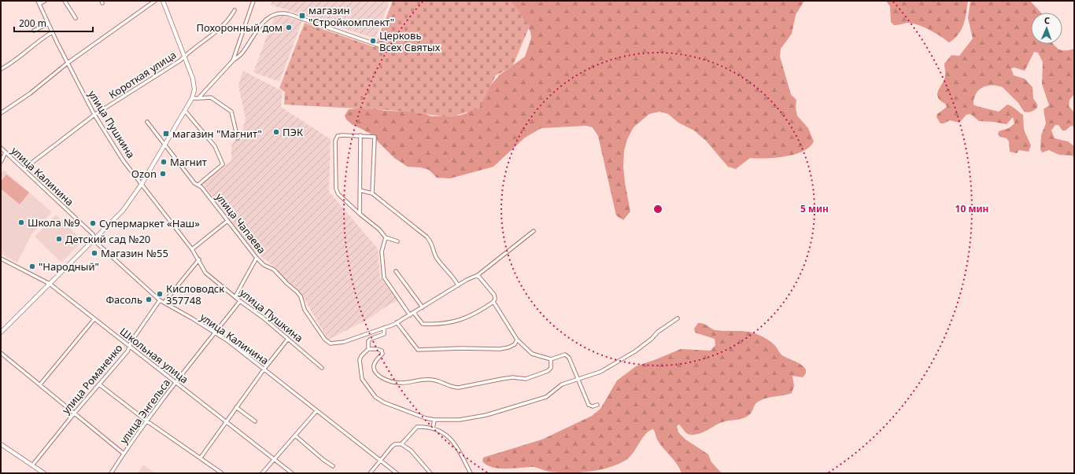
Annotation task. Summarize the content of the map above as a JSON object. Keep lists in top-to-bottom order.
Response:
{
  "streets": {
    "street": [
      "Короткая улица",
      "улица Пушкина",
      "улица Калинина",
      "улица Чапаева",
      "Школьная улица",
      "улица Романенко",
      "улица Энгельса"
    ]
  },
  "crossings": [
    ["Короткая улица", "улица Пушкина"],
    ["Короткая улица", "улица Калинина"],
    ["улица Пушкина", "улица Энгельса"],
    ["улица Калинина", "улица Романенко"],
    ["улица Калинина", "улица Энгельса"],
    ["Школьная улица", "улица Романенко"],
    ["Школьная улица", "улица Энгельса"]
  ],
  "places": {
    "transit": ["магазин \"Стройкомплект\"", "магазин \"Магнит\""],
    "other": [
      "Похоронный дом",
      "Церковь Всех Святых",
      "ПЭК",
      "Магнит",
      "Ozon",
      "Школа №9",
      "Супермаркет «Наш»",
      "Детский сад №20",
      "Магазин №55",
      "\"Народный\"",
      "Кисловодск 357748",
      "Фасоль"
    ]
  },
  "scale_bar": "200 m",
  "north": "top",
  "rings": ["5 мин", "10 мин"]
}
